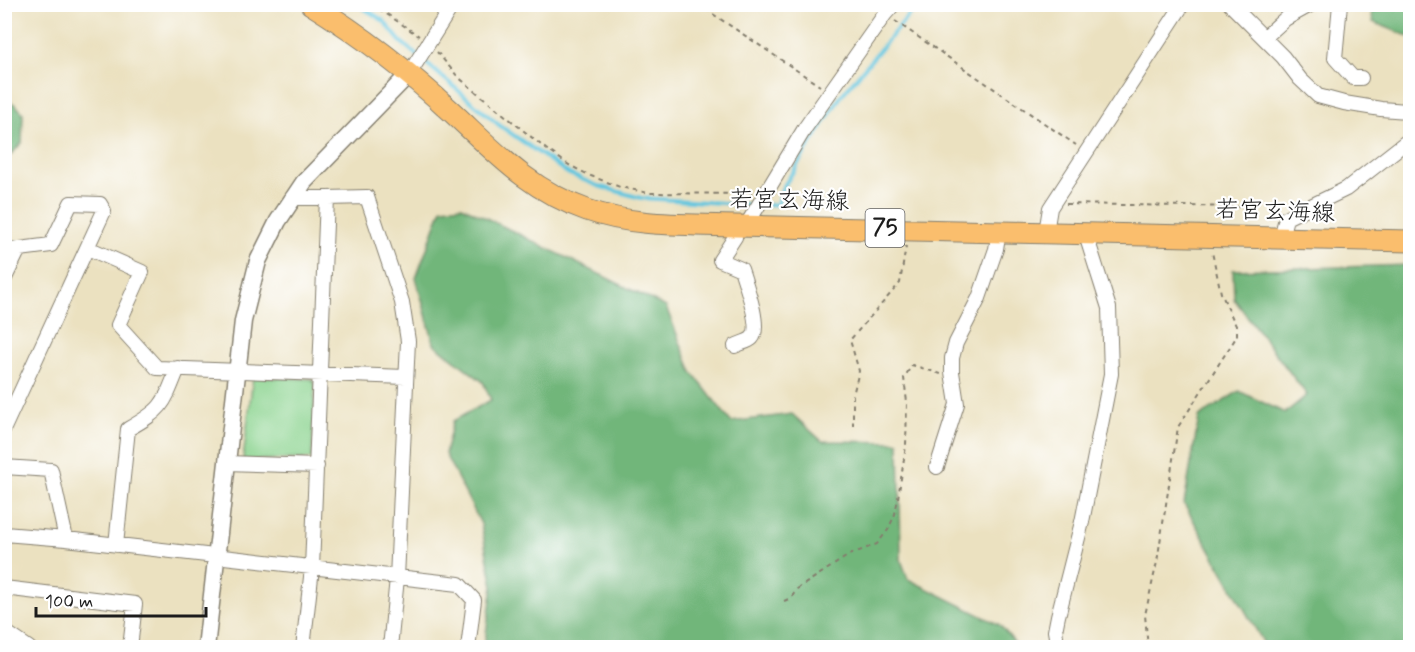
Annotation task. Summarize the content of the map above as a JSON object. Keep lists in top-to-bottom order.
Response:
{
  "streets": {
    "main road": ["若宮玄海線", "75"]
  },
  "scale_bar": "100 m"
}
